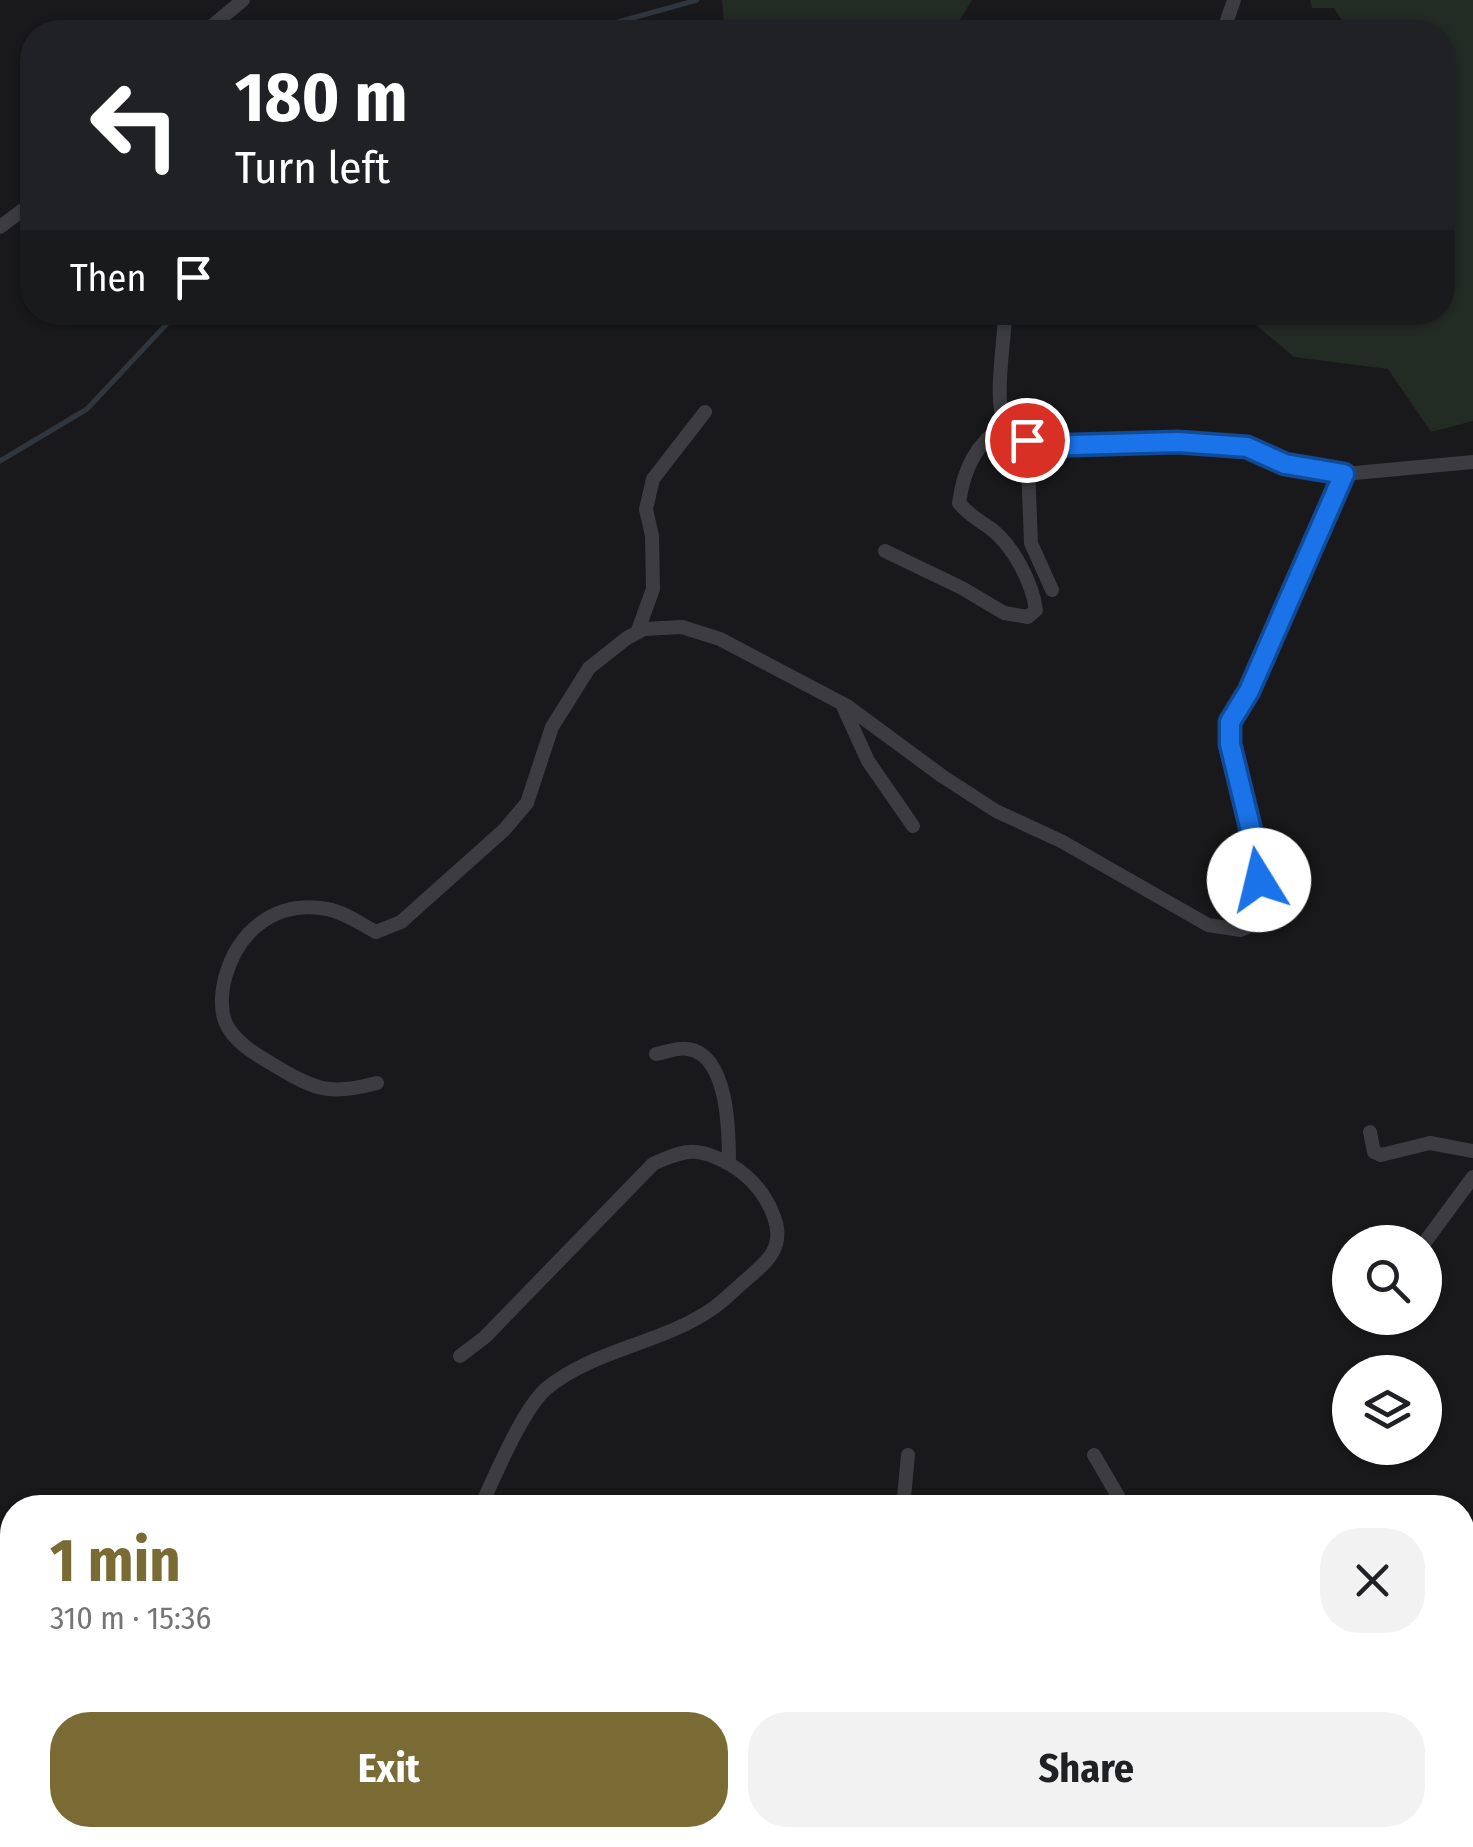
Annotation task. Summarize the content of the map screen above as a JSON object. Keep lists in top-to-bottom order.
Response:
{
  "page": {
    "turn": ["180 m", "Turn left"],
    "then": "Then",
    "heading": ["1 min", "310 m · 15:36"],
    "buttons": ["Exit", "Share"]
  }
}
